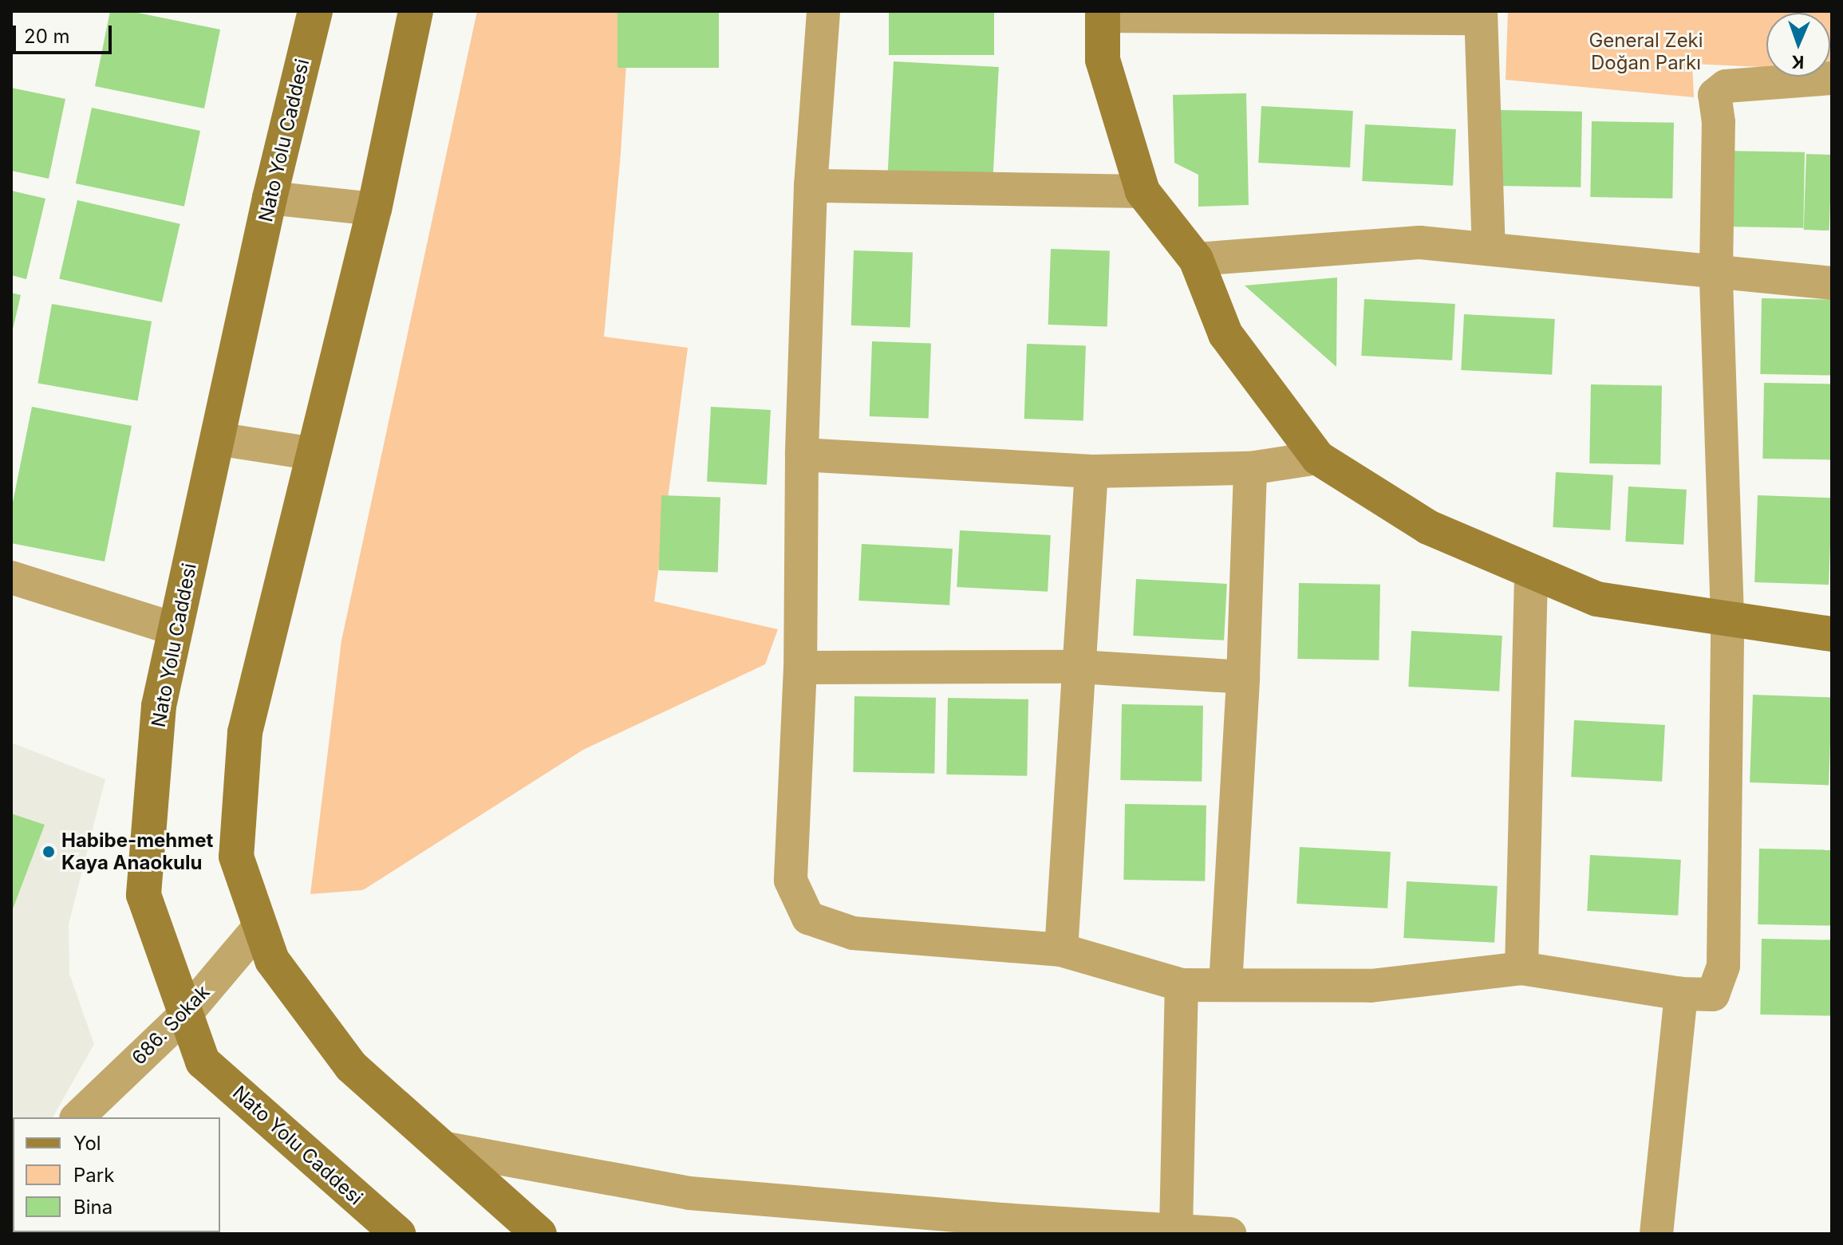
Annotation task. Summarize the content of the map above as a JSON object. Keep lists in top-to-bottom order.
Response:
{
  "streets": {
    "main road": ["Nato Yolu Caddesi"],
    "street": ["686. Sokak"]
  },
  "crossings": [
    ["Nato Yolu Caddesi", "686. Sokak"]
  ],
  "parks": ["General Zeki Doğan Parkı"],
  "places": ["Habibe-mehmet Kaya Anaokulu"],
  "legend": ["Yol", "Park", "Bina"],
  "scale_bar": "20 m",
  "north": "bottom"
}
